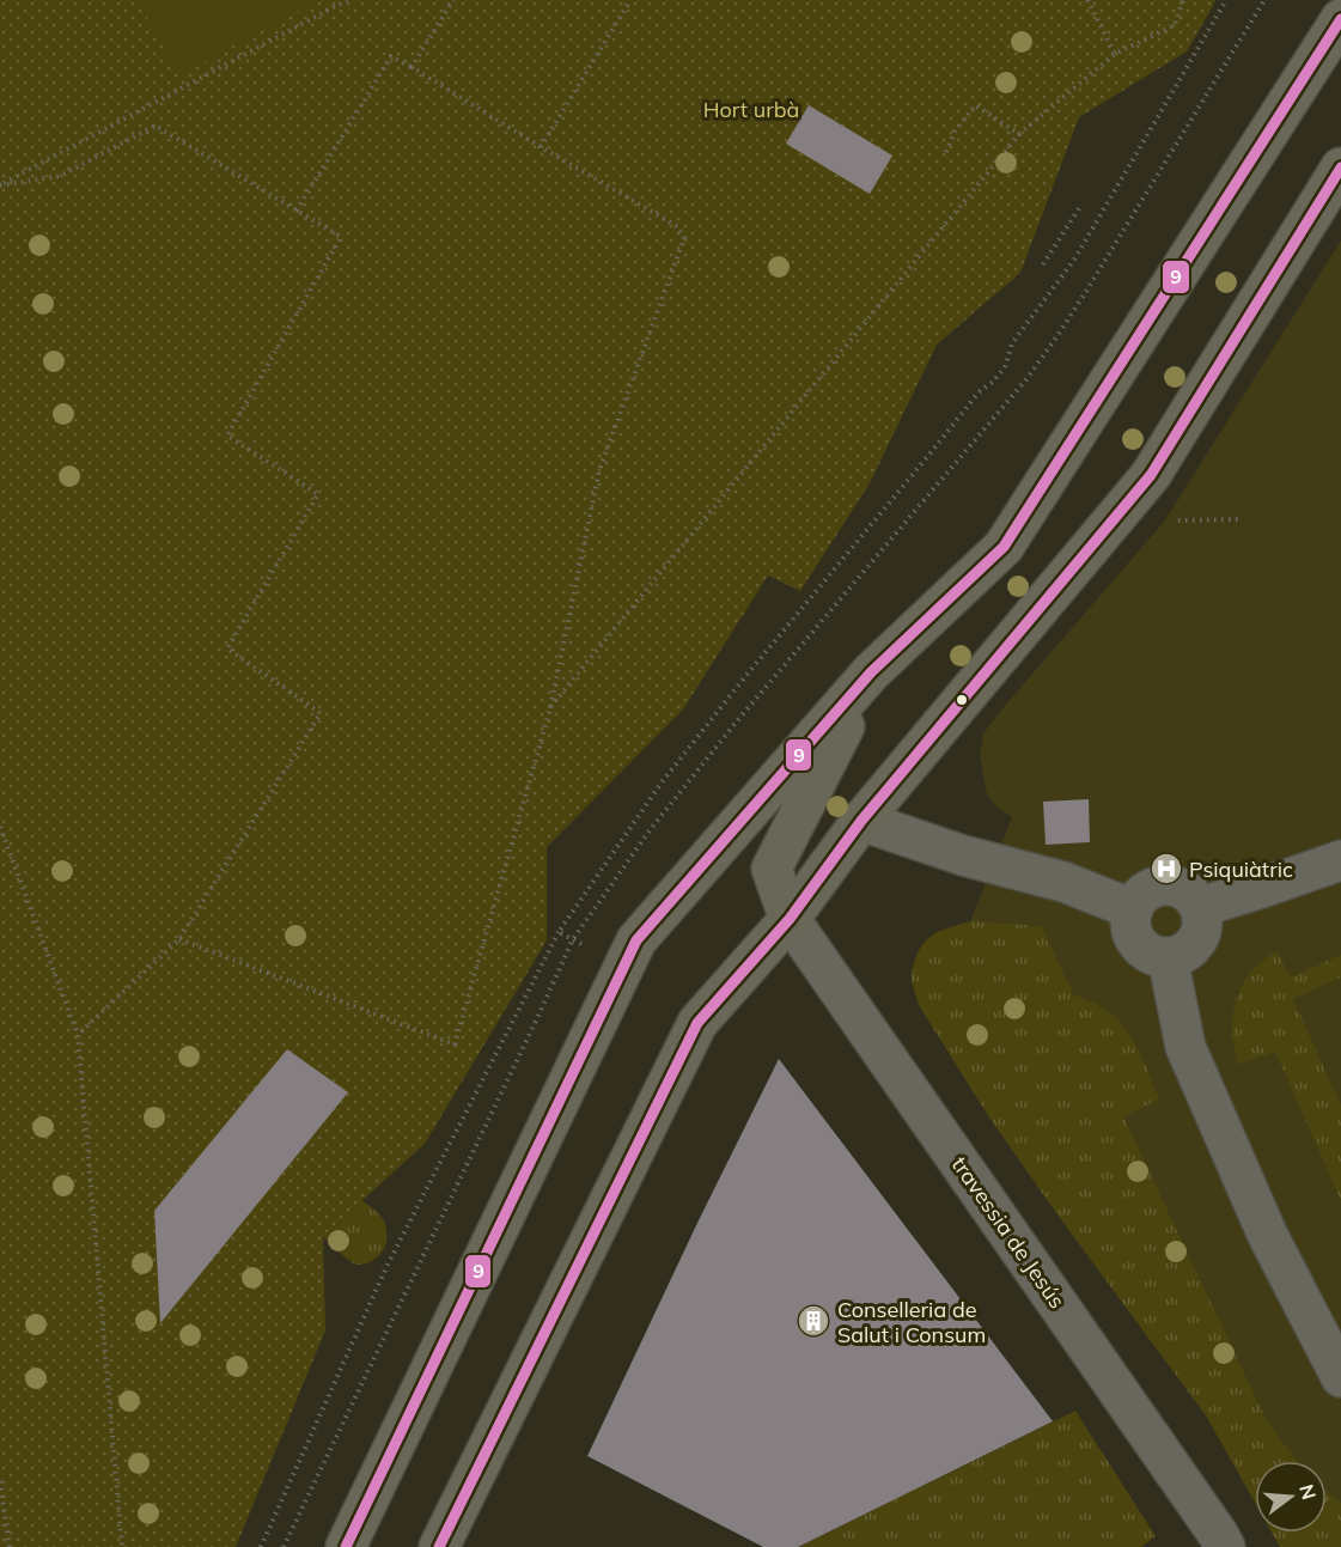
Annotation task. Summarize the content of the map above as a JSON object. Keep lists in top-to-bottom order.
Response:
{
  "streets": {
    "street": ["travessia de Jesús"]
  },
  "parks": ["Hort urbà"],
  "places": {
    "hospital": ["Psiquiàtric"],
    "building": ["Conselleria de Salut i Consum"]
  },
  "lines": ["transit line 9"],
  "north": "right"
}
